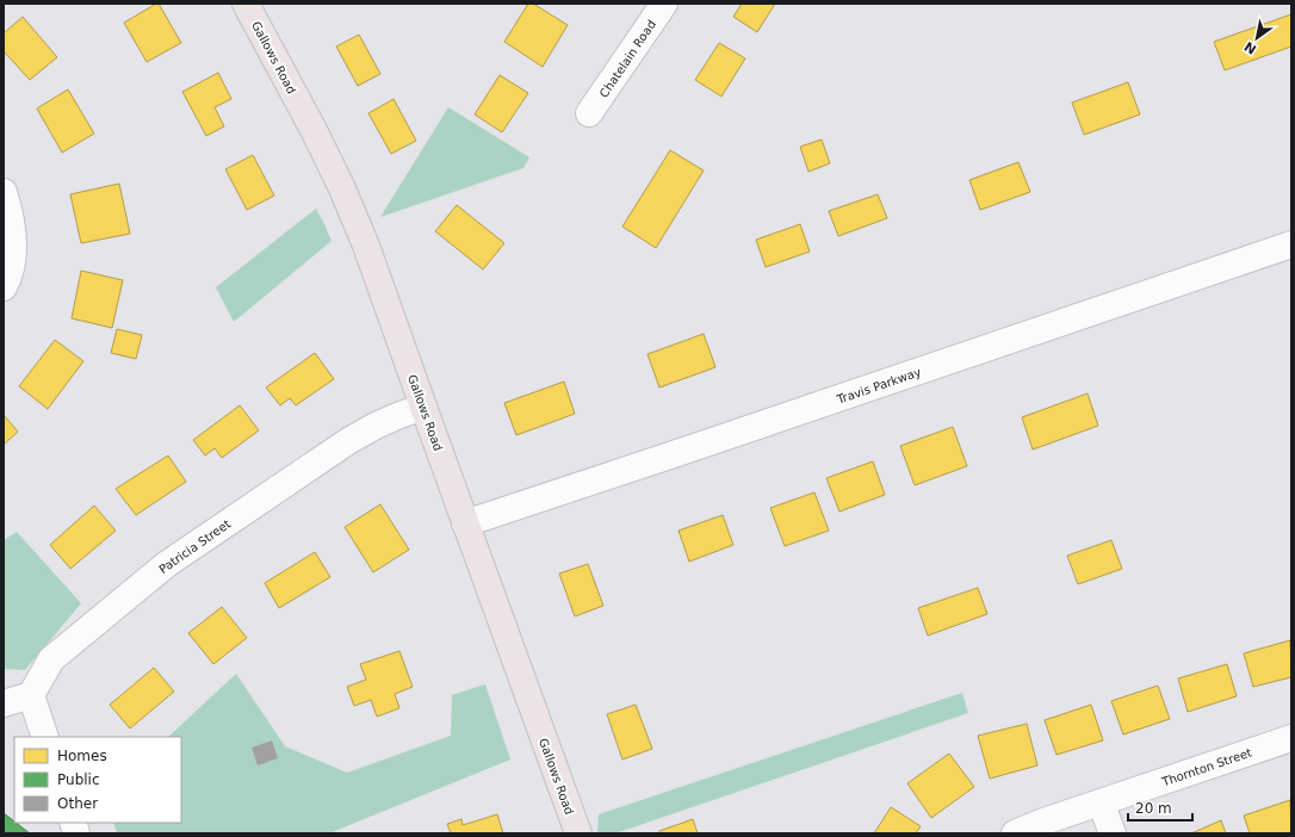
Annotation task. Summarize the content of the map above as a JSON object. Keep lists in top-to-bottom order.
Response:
{
  "streets": {
    "main road": ["Gallows Road"],
    "street": [
      "Chatelain Road",
      "Travis Parkway",
      "Patricia Street",
      "Thornton Street"
    ]
  },
  "crossings": [
    ["Gallows Road", "Travis Parkway"],
    ["Gallows Road", "Patricia Street"]
  ],
  "legend": ["Homes", "Public", "Other"],
  "scale_bar": "20 m",
  "north": "bottom left"
}
